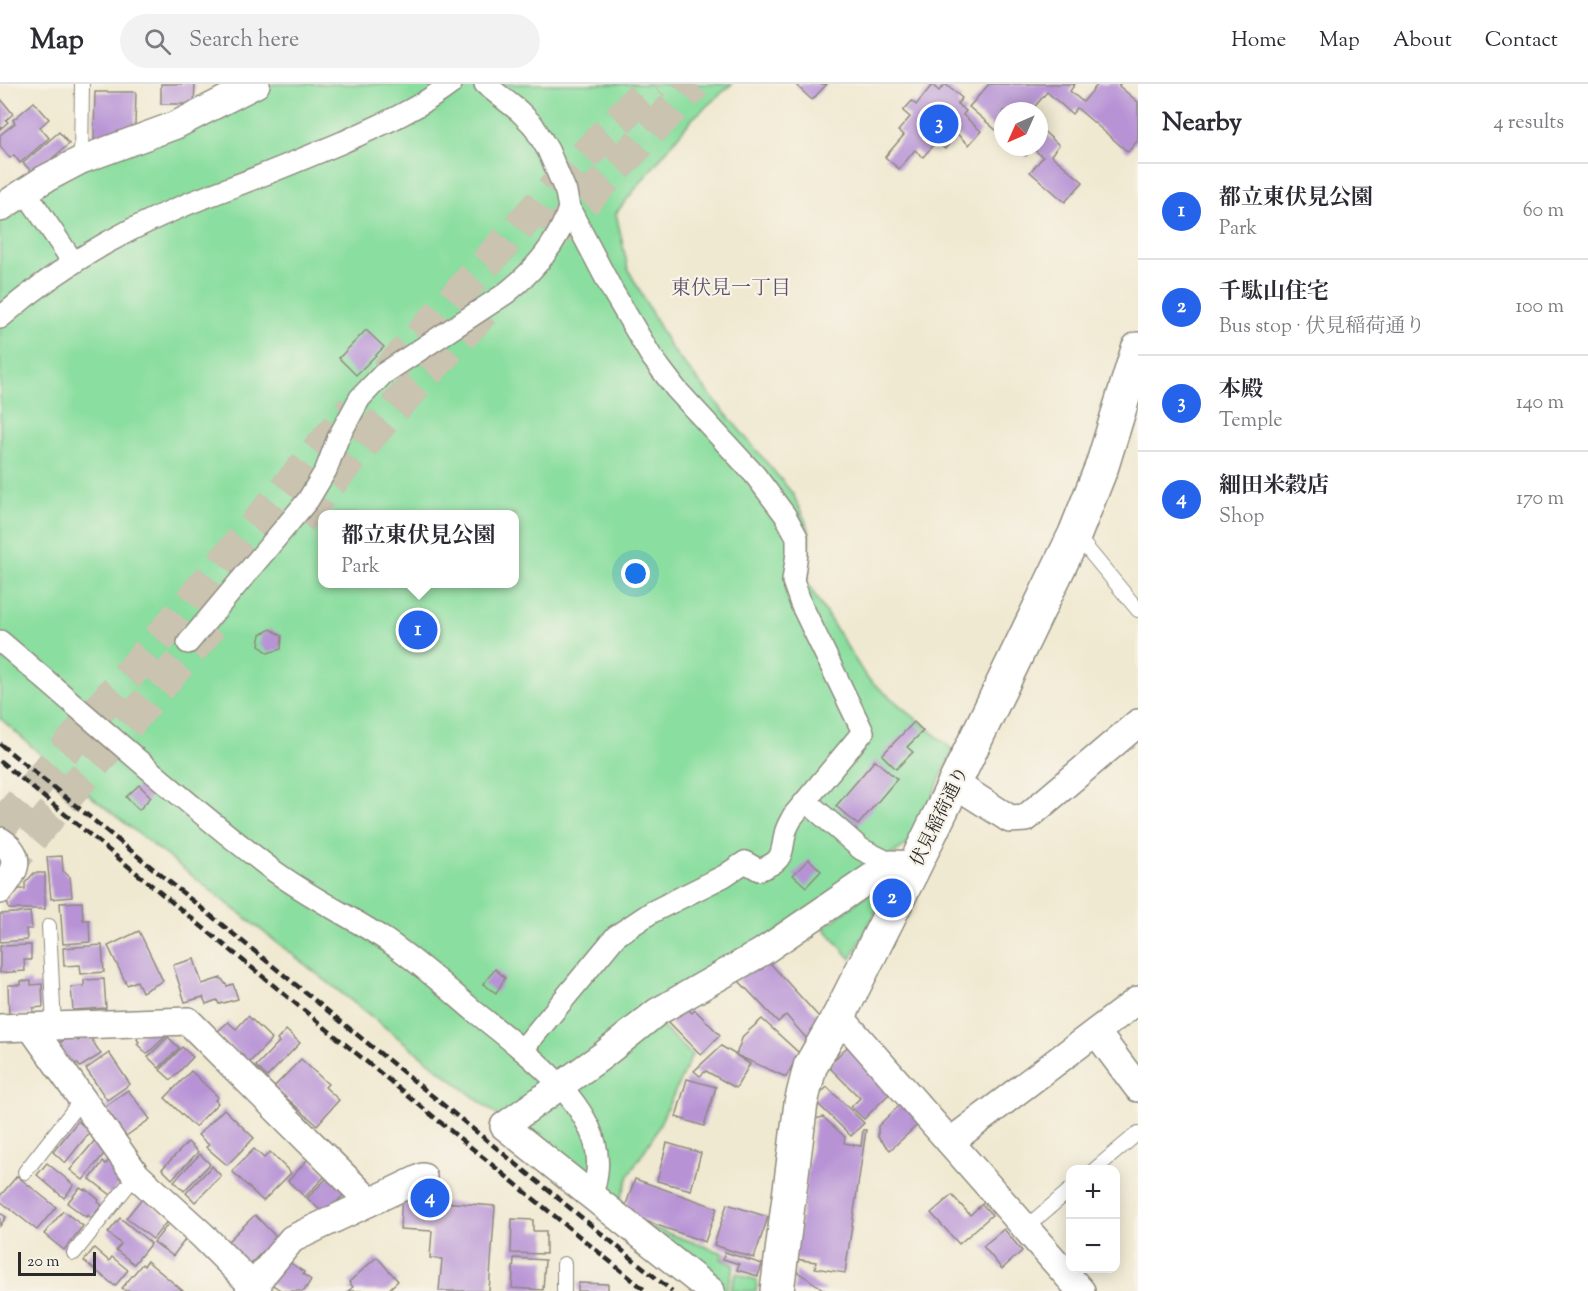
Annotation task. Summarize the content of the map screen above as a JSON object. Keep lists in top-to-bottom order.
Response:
{
  "streets": {
    "street": ["伏見稲荷通り"]
  },
  "districts": ["東伏見一丁目"],
  "scale_bar": "20 m",
  "north": "bottom left",
  "page": {
    "header": "Map",
    "search": "Search here",
    "nav": [
      "Home",
      "Map",
      "About",
      "Contact"
    ],
    "heading": ["Nearby", "4 results"],
    "pins": [
      "3",
      "1",
      "2",
      "4"
    ],
    "list": [
      {
        "mark": "1",
        "name": "都立東伏見公園",
        "note": "Park",
        "value": "60 m"
      },
      {
        "mark": "2",
        "name": "千駄山住宅",
        "note": "Bus stop · 伏見稲荷通り",
        "value": "100 m"
      },
      {
        "mark": "3",
        "name": "本殿",
        "note": "Temple",
        "value": "140 m"
      },
      {
        "mark": "4",
        "name": "細田米穀店",
        "note": "Shop",
        "value": "170 m"
      }
    ],
    "popup": ["都立東伏見公園", "Park"],
    "map_buttons": ["+", "−"],
    "scale": "20 m"
  }
}
